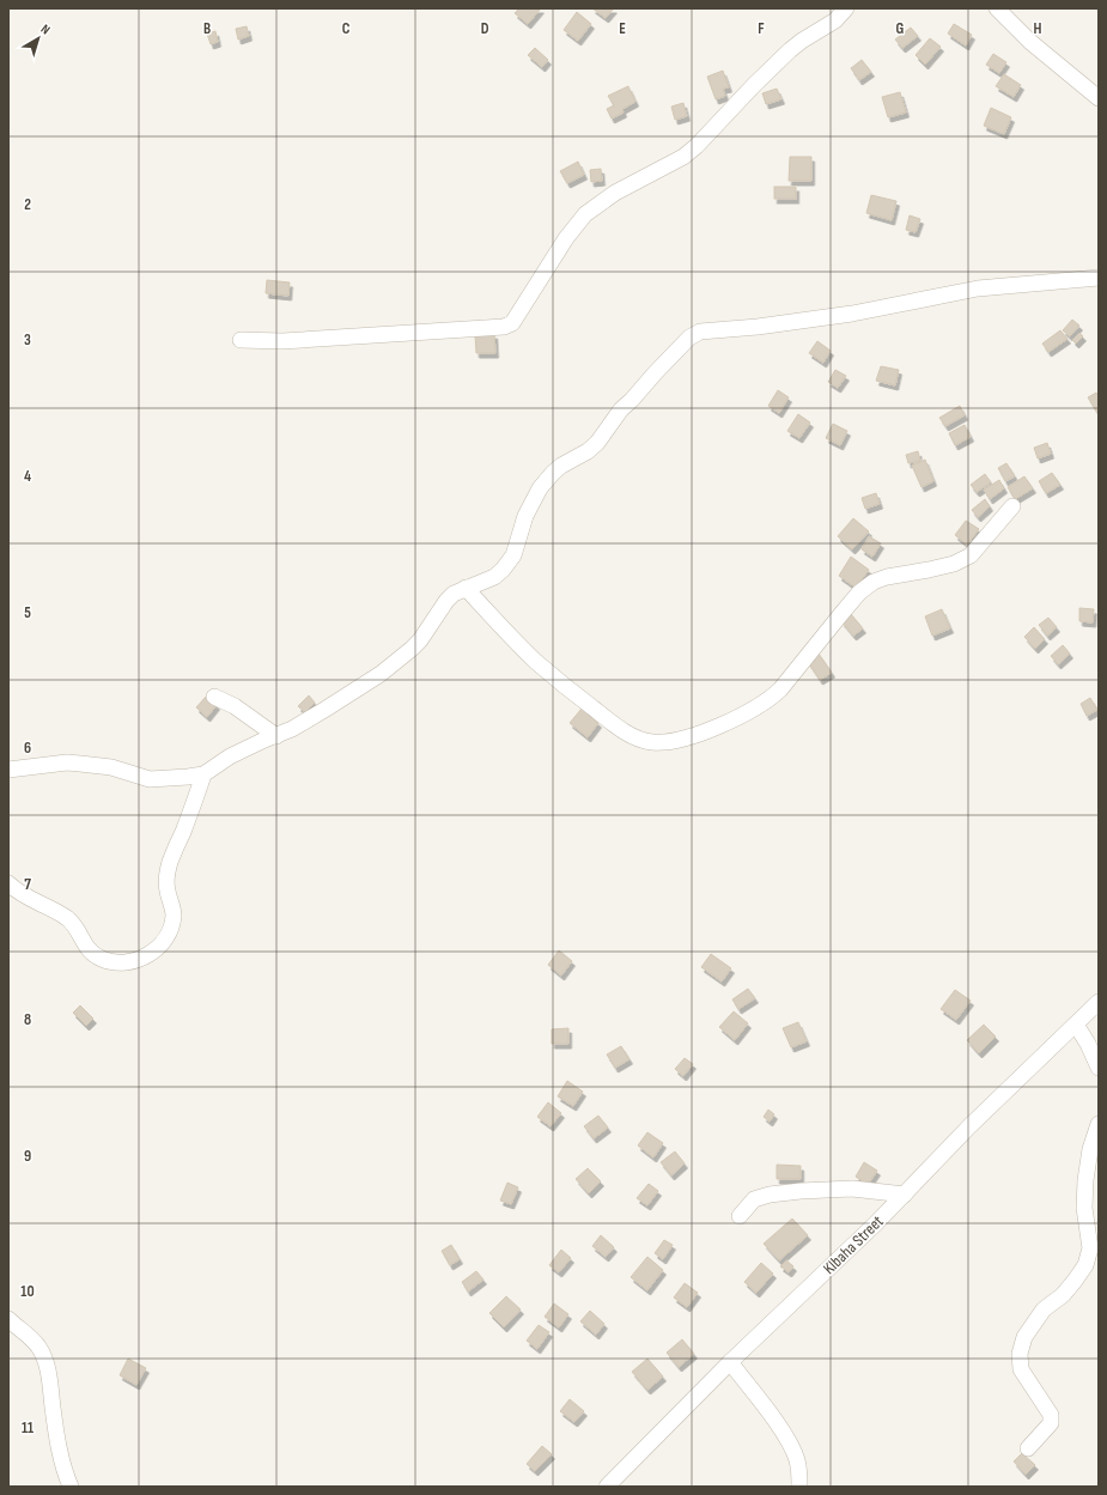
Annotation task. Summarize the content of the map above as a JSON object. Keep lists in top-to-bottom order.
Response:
{
  "streets": {
    "street": ["KIbaha Street"]
  },
  "north": "top right",
  "grid": {
    "columns": [
      "B",
      "C",
      "D",
      "E",
      "F",
      "G",
      "H"
    ],
    "rows": [
      "2",
      "3",
      "4",
      "5",
      "6",
      "7",
      "8",
      "9",
      "10",
      "11"
    ]
  }
}
